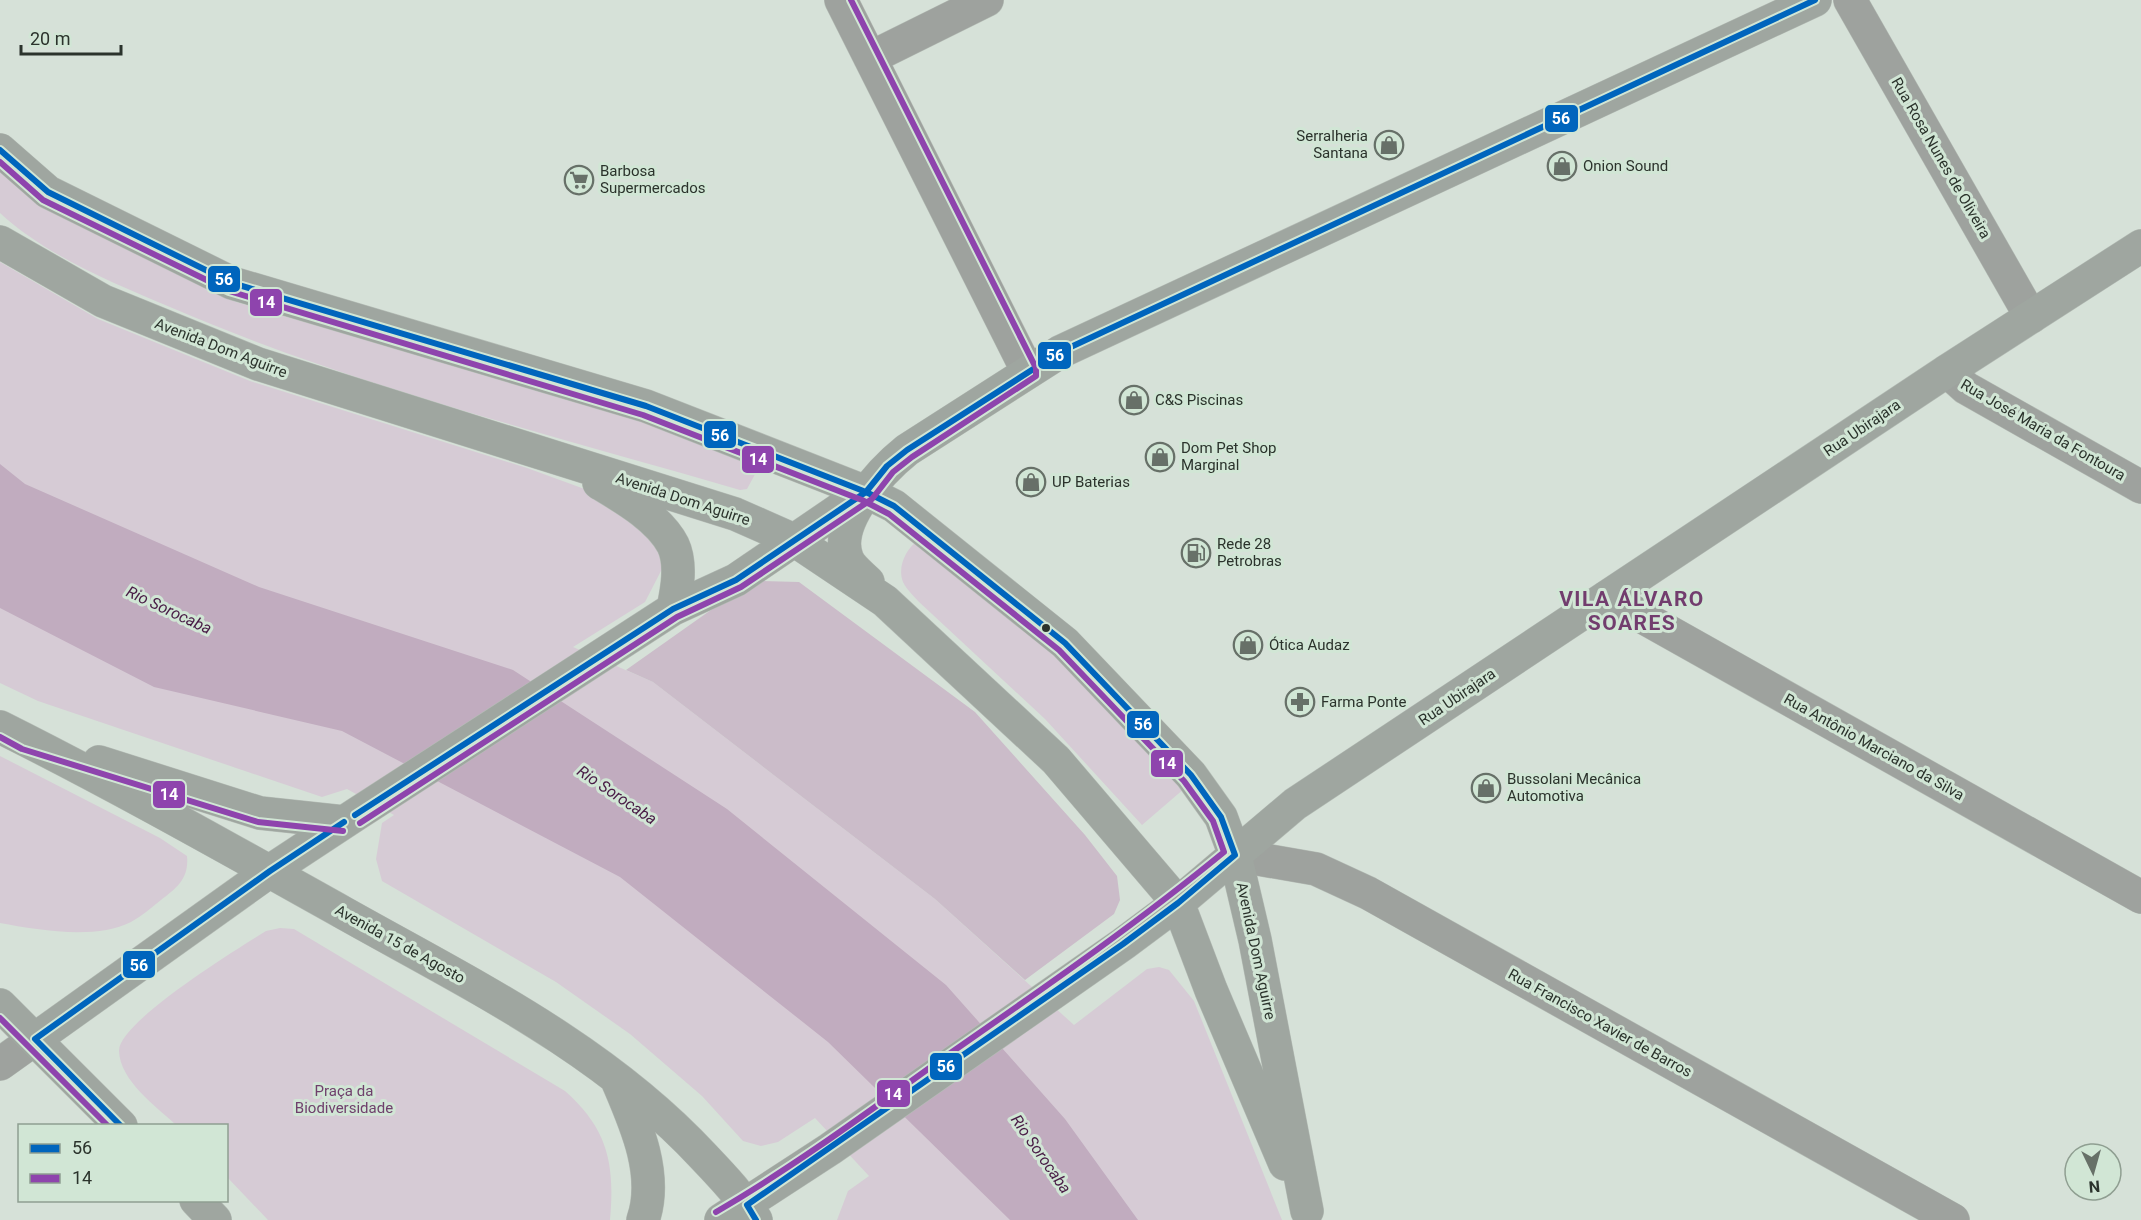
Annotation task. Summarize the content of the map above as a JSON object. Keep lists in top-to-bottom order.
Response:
{
  "streets": {
    "main road": ["Avenida Dom Aguirre", "Rua Ubirajara", "Avenida 15 de Agosto"],
    "street": [
      "Rua Rosa Nunes de Oliveira",
      "Rua José Maria da Fontoura",
      "Rua Antônio Marciano da Silva",
      "Rua Francisco Xavier de Barros"
    ]
  },
  "crossings": [
    ["Rua Rosa Nunes de Oliveira", "Rua Ubirajara"],
    ["Avenida Dom Aguirre", "Rua Ubirajara"],
    ["Avenida Dom Aguirre", "Rua Francisco Xavier de Barros"],
    ["Rua Ubirajara", "Rua José Maria da Fontoura"],
    ["Rua Ubirajara", "Rua Antônio Marciano da Silva"],
    ["Rua Ubirajara", "Avenida 15 de Agosto"],
    ["Rua Ubirajara", "Rua Francisco Xavier de Barros"]
  ],
  "districts": ["VILA ÁLVARO SOARES"],
  "water": ["Rio Sorocaba"],
  "parks": ["Praça da Biodiversidade"],
  "places": {
    "shop": [
      "Serralheria Santana",
      "Onion Sound",
      "C&S Piscinas",
      "Dom Pet Shop Marginal",
      "UP Baterias",
      "Ótica Audaz",
      "Bussolani Mecânica Automotiva"
    ],
    "supermarket": ["Barbosa Supermercados"],
    "fuel station": ["Rede 28 Petrobras"],
    "pharmacy": ["Farma Ponte"]
  },
  "lines": ["transit line 56", "transit line 14"],
  "legend": ["56", "14"],
  "scale_bar": "20 m",
  "north": "bottom"
}
